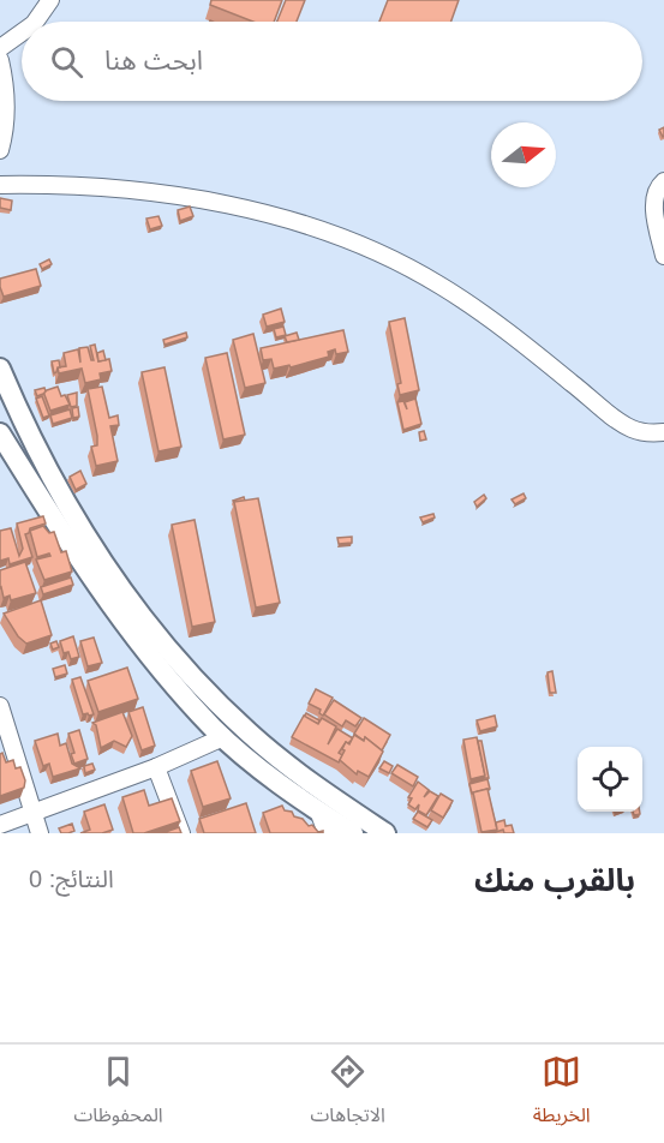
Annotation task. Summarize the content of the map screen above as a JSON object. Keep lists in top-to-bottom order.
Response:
{
  "north": "right",
  "page": {
    "search": "ابحث هنا",
    "heading": ["بالقرب منك", "النتائج: 0"],
    "nav": ["الخريطة", "الاتجاهات", "المحفوظات"]
  }
}
